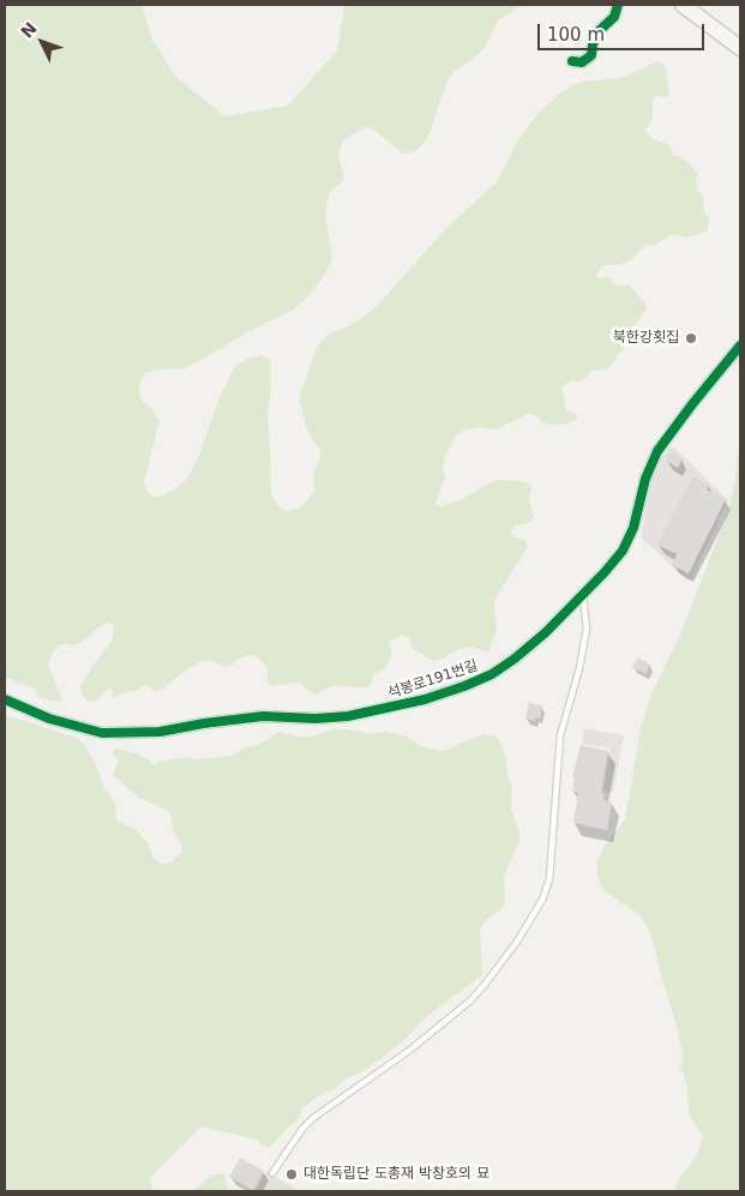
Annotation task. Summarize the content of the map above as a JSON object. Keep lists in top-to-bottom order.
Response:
{
  "streets": {
    "street": ["석봉로191번길"]
  },
  "places": ["북한강횟집", "대한독립단 도총재 박창호의 묘"],
  "scale_bar": "100 m",
  "north": "top left"
}
